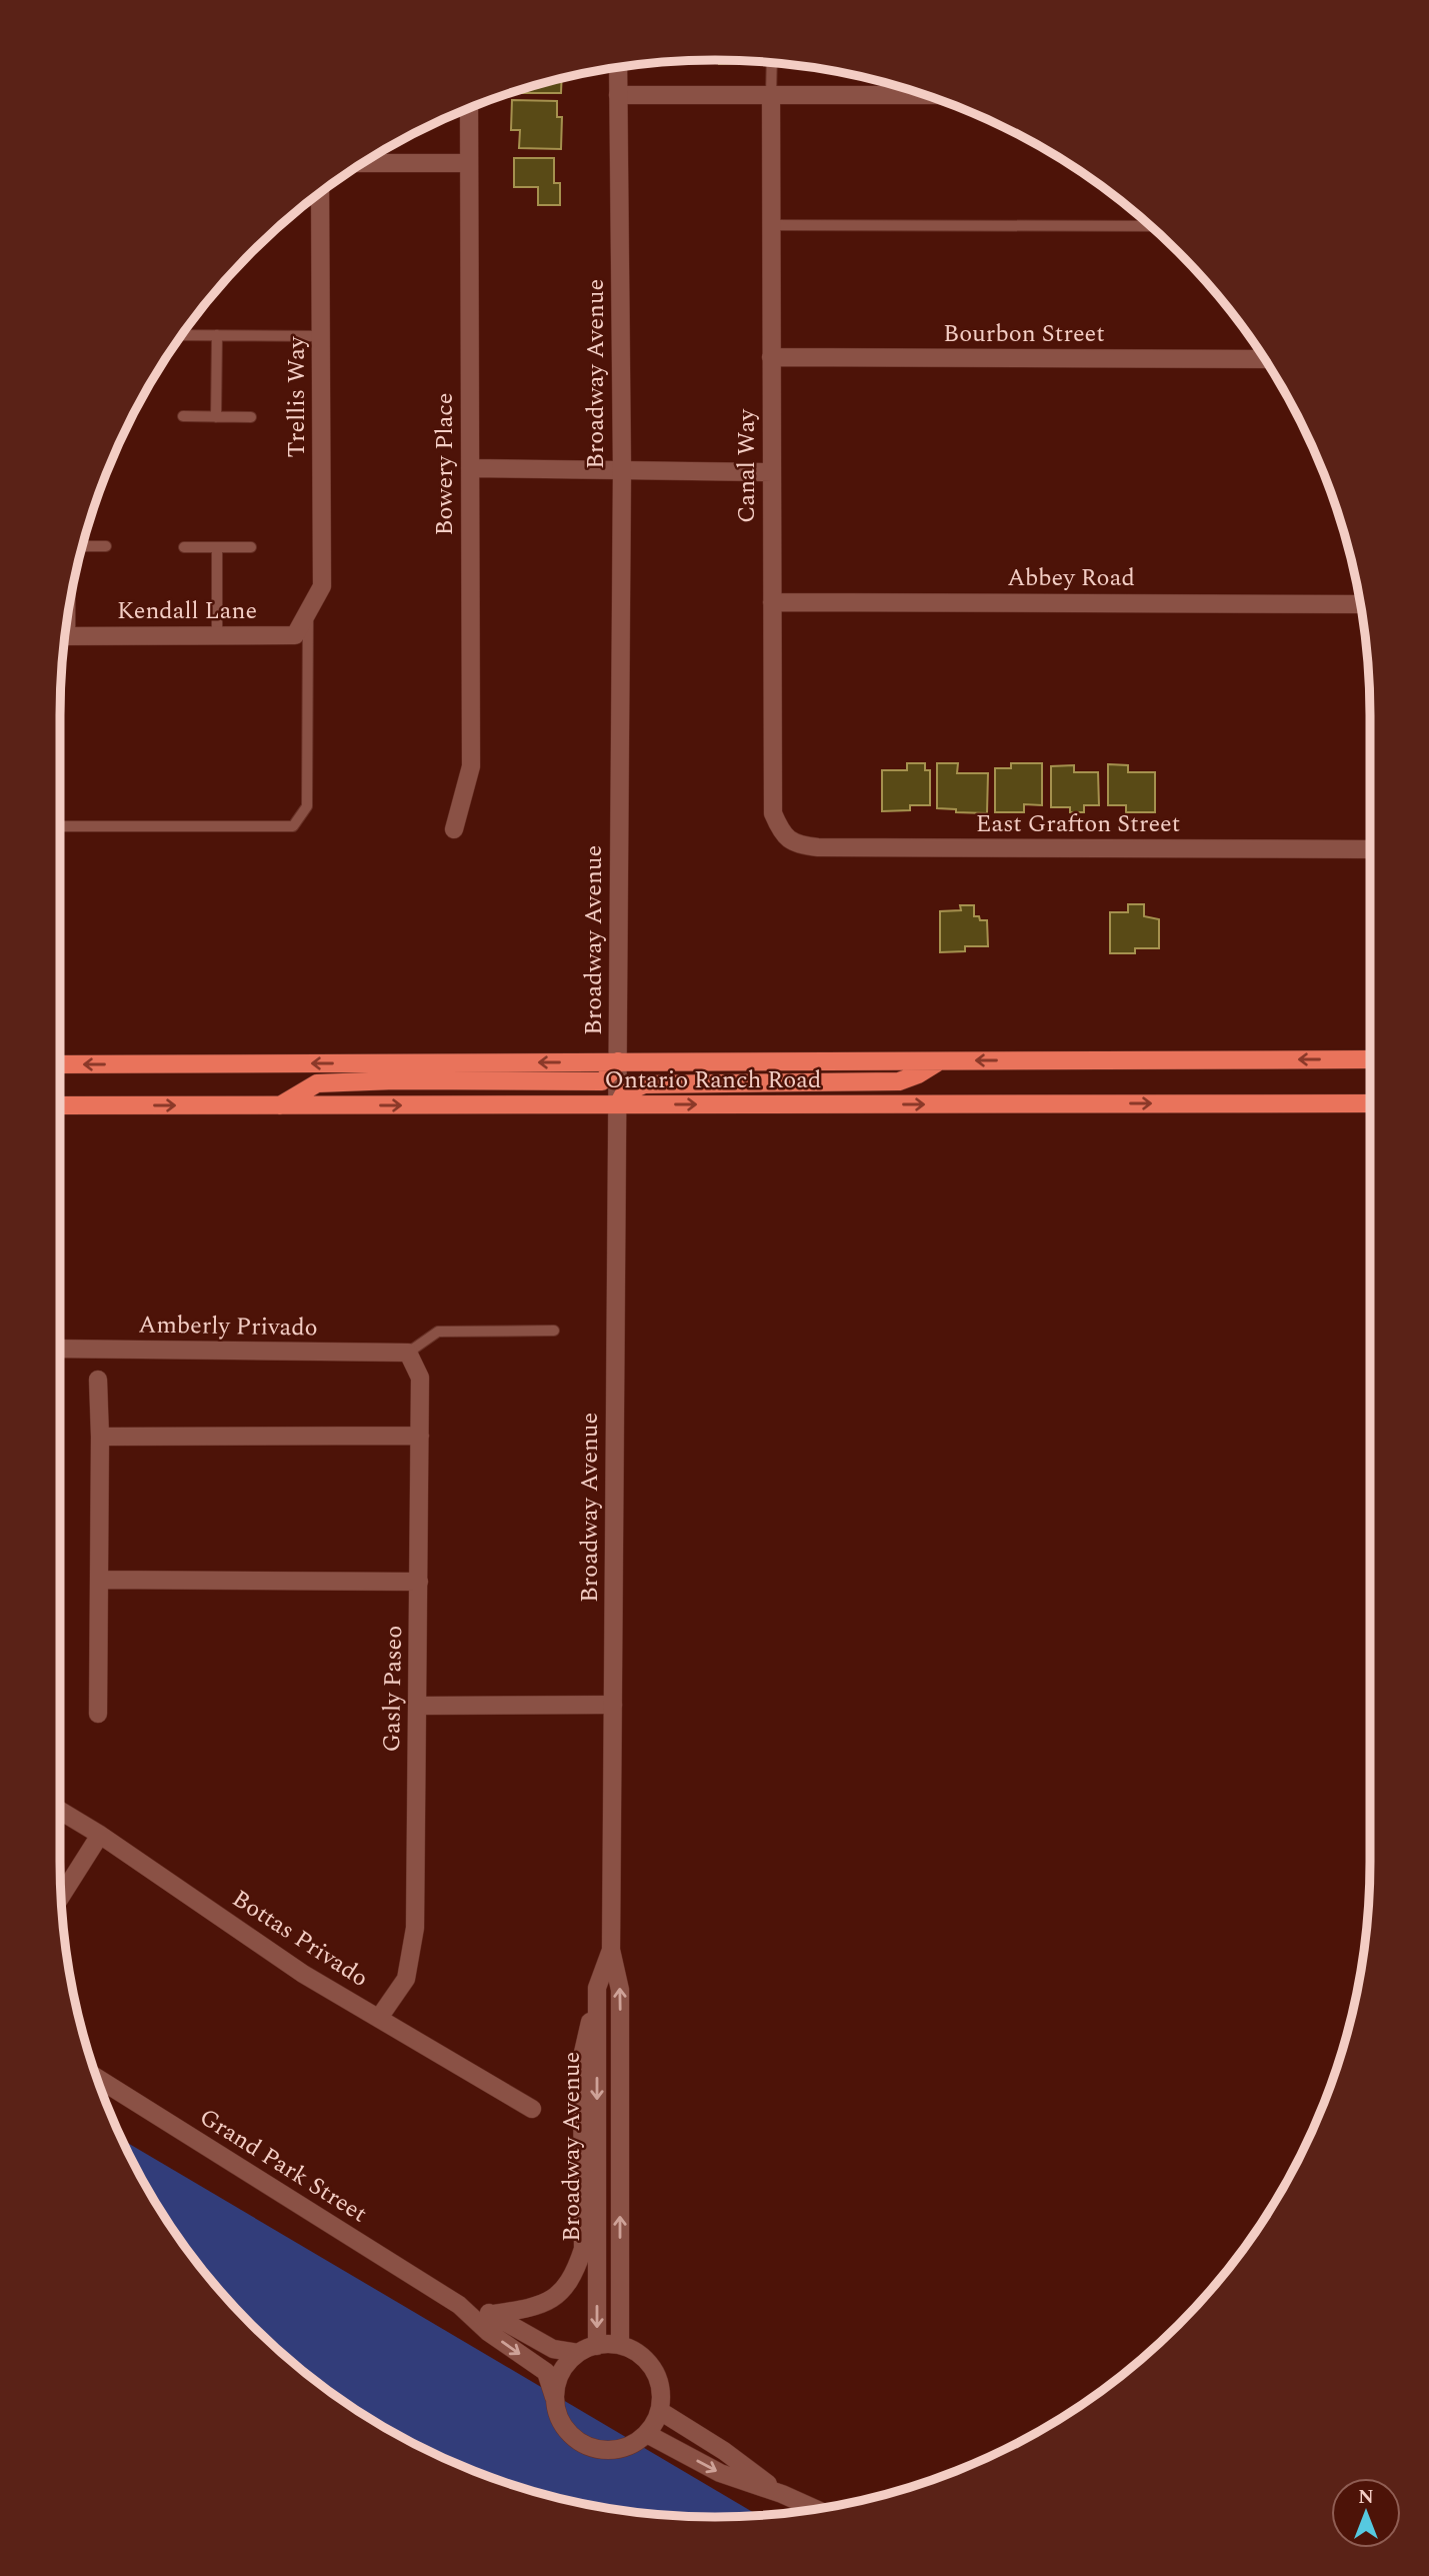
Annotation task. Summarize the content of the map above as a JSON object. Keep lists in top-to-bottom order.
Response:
{
  "streets": {
    "main road": ["Ontario Ranch Road"],
    "street": [
      "Bourbon Street",
      "Broadway Avenue",
      "Trellis Way",
      "Bowery Place",
      "Canal Way",
      "Abbey Road",
      "Kendall Lane",
      "East Grafton Street",
      "Amberly Privado",
      "Gasly Paseo",
      "Bottas Privado",
      "Grand Park Street"
    ]
  },
  "crossings": [
    ["Bourbon Street", "Canal Way"],
    ["Broadway Avenue", "Ontario Ranch Road"],
    ["Broadway Avenue", "Grand Park Street"],
    ["Trellis Way", "Kendall Lane"],
    ["Canal Way", "Abbey Road"],
    ["Canal Way", "East Grafton Street"],
    ["Amberly Privado", "Gasly Paseo"],
    ["Gasly Paseo", "Bottas Privado"]
  ],
  "north": "top"
}
